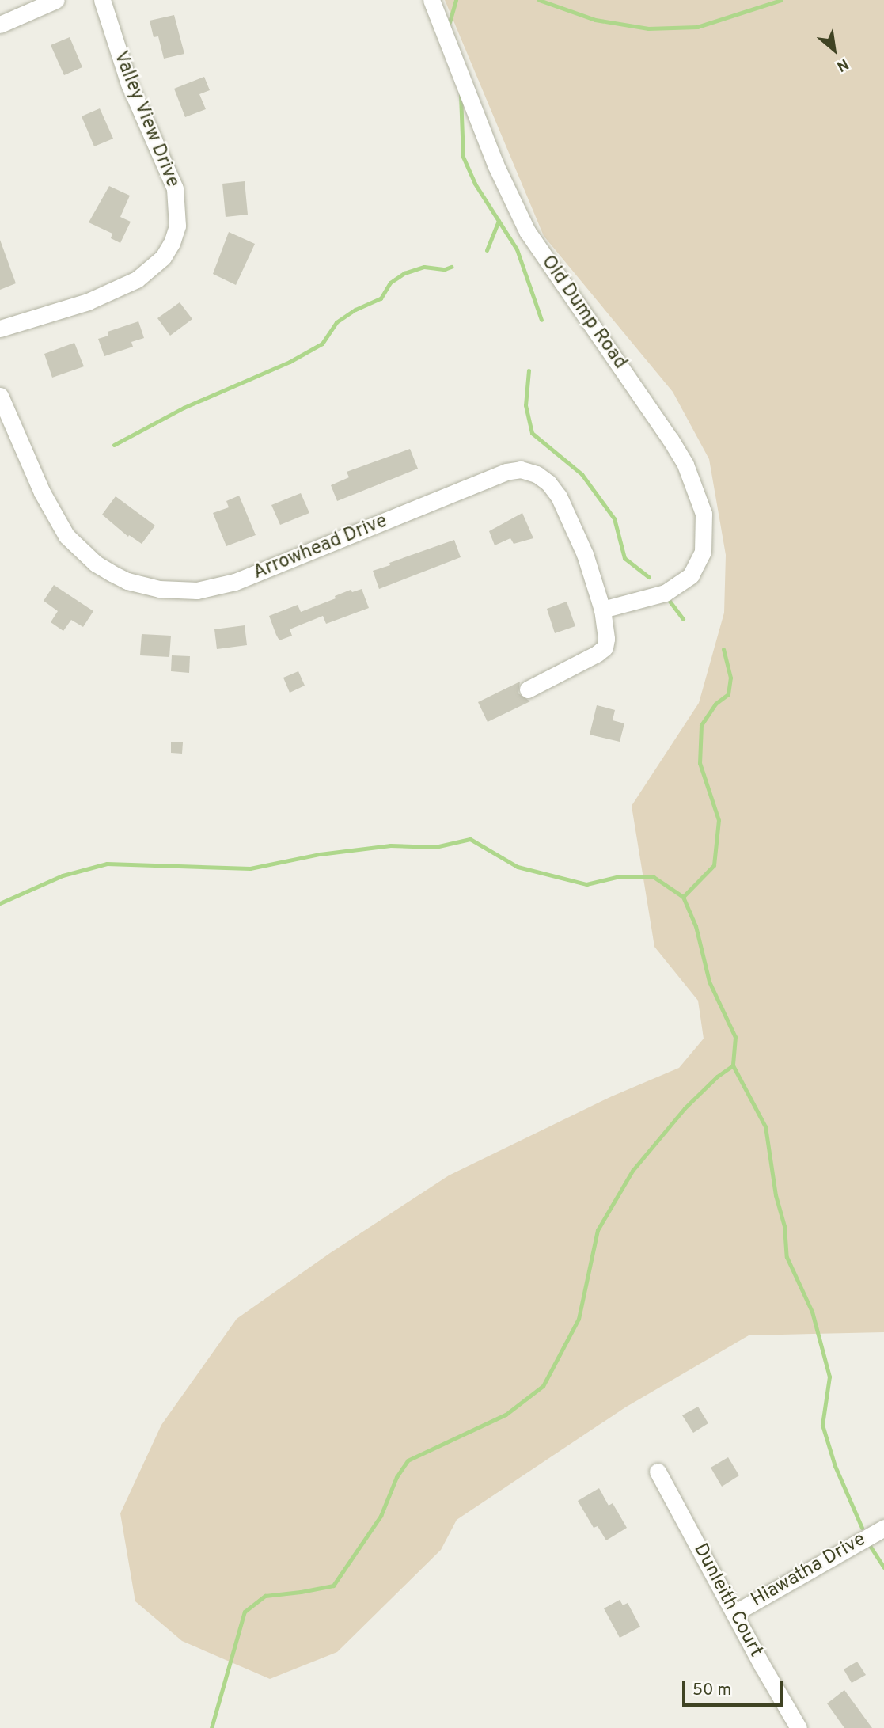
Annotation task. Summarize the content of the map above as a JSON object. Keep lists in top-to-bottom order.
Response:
{
  "streets": {
    "street": [
      "Valley View Drive",
      "Old Dump Road",
      "Arrowhead Drive",
      "Hiawatha Drive",
      "Dunleith Court"
    ]
  },
  "crossings": [
    ["Old Dump Road", "Arrowhead Drive"],
    ["Hiawatha Drive", "Dunleith Court"]
  ],
  "scale_bar": "50 m",
  "north": "bottom right"
}
